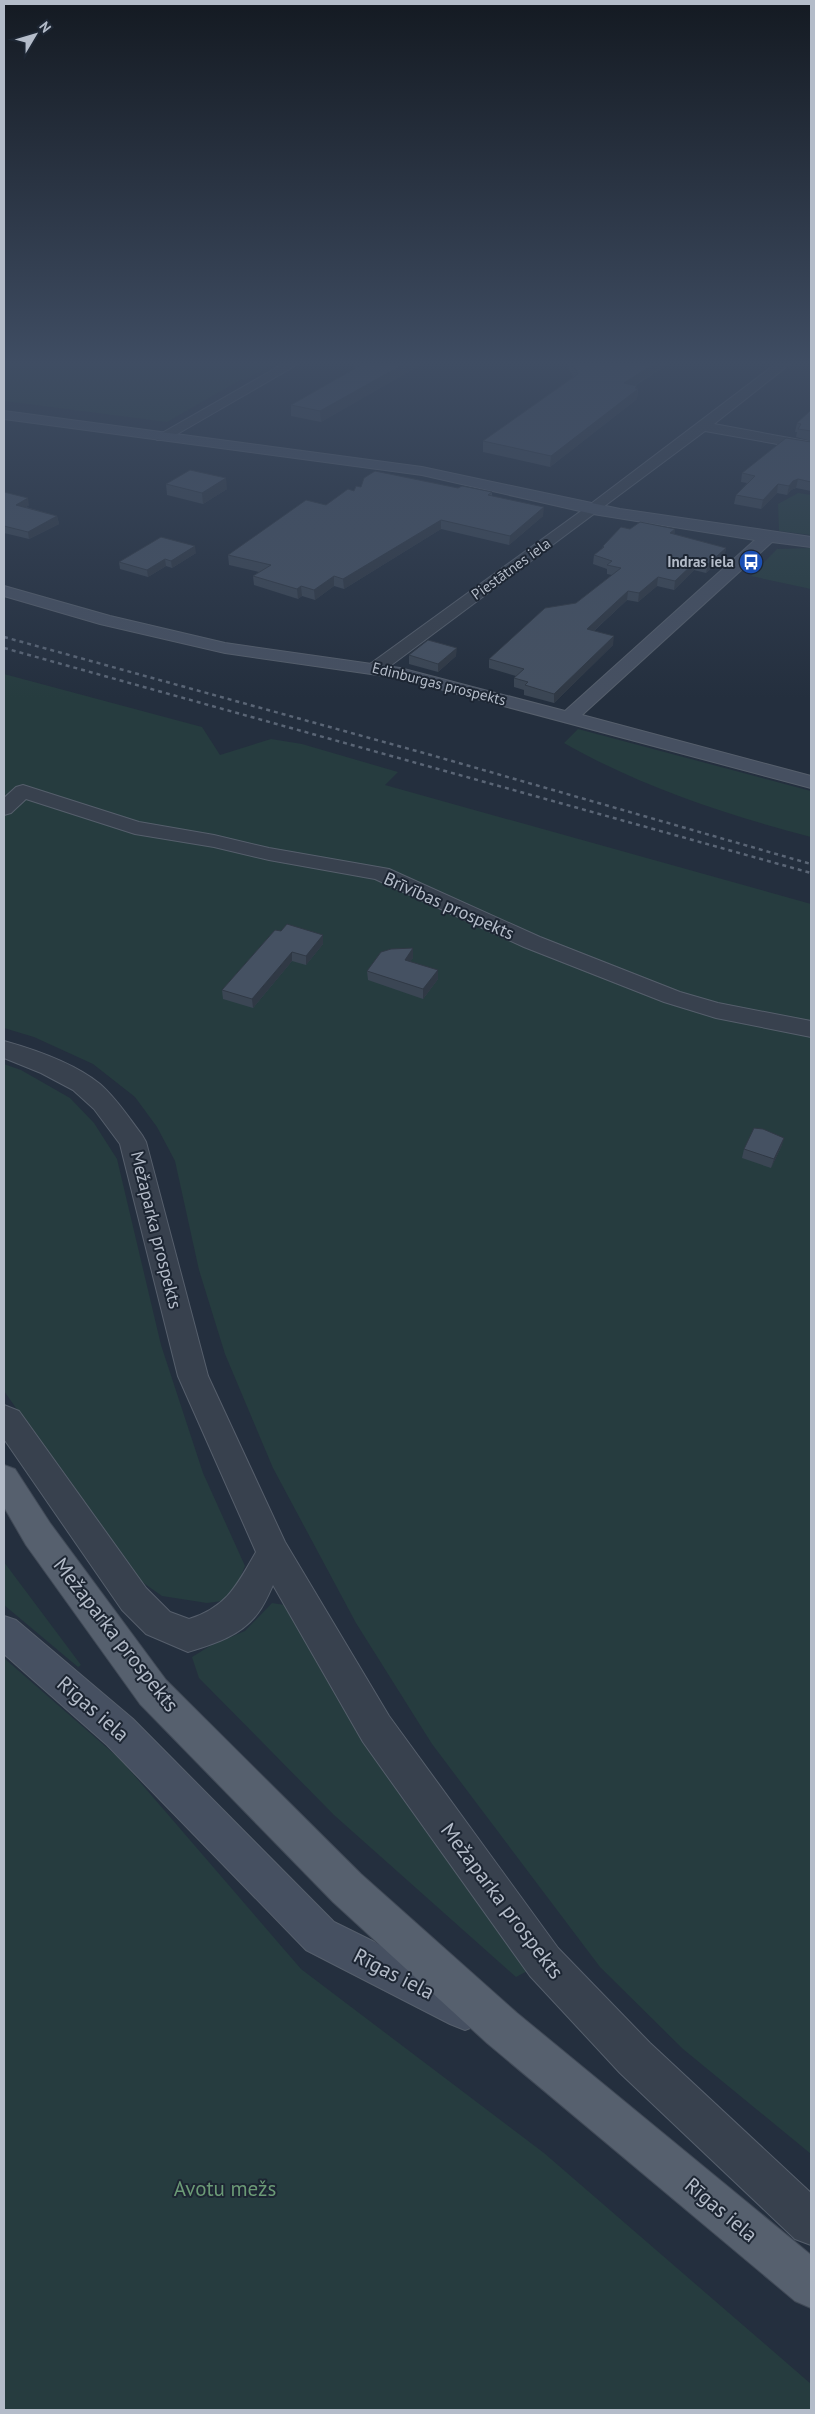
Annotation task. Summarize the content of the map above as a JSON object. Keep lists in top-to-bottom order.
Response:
{
  "streets": {
    "main road": ["Mežaparka prospekts", "Rīgas iela"],
    "street": ["Piestātnes iela", "Edinburgas prospekts", "Brīvības prospekts"]
  },
  "crossings": [
    ["Piestātnes iela", "Edinburgas prospekts"],
    ["Mežaparka prospekts", "Rīgas iela"]
  ],
  "parks": ["Avotu mežs"],
  "places": {
    "bus stop": ["Indras iela"]
  },
  "north": "top right"
}
